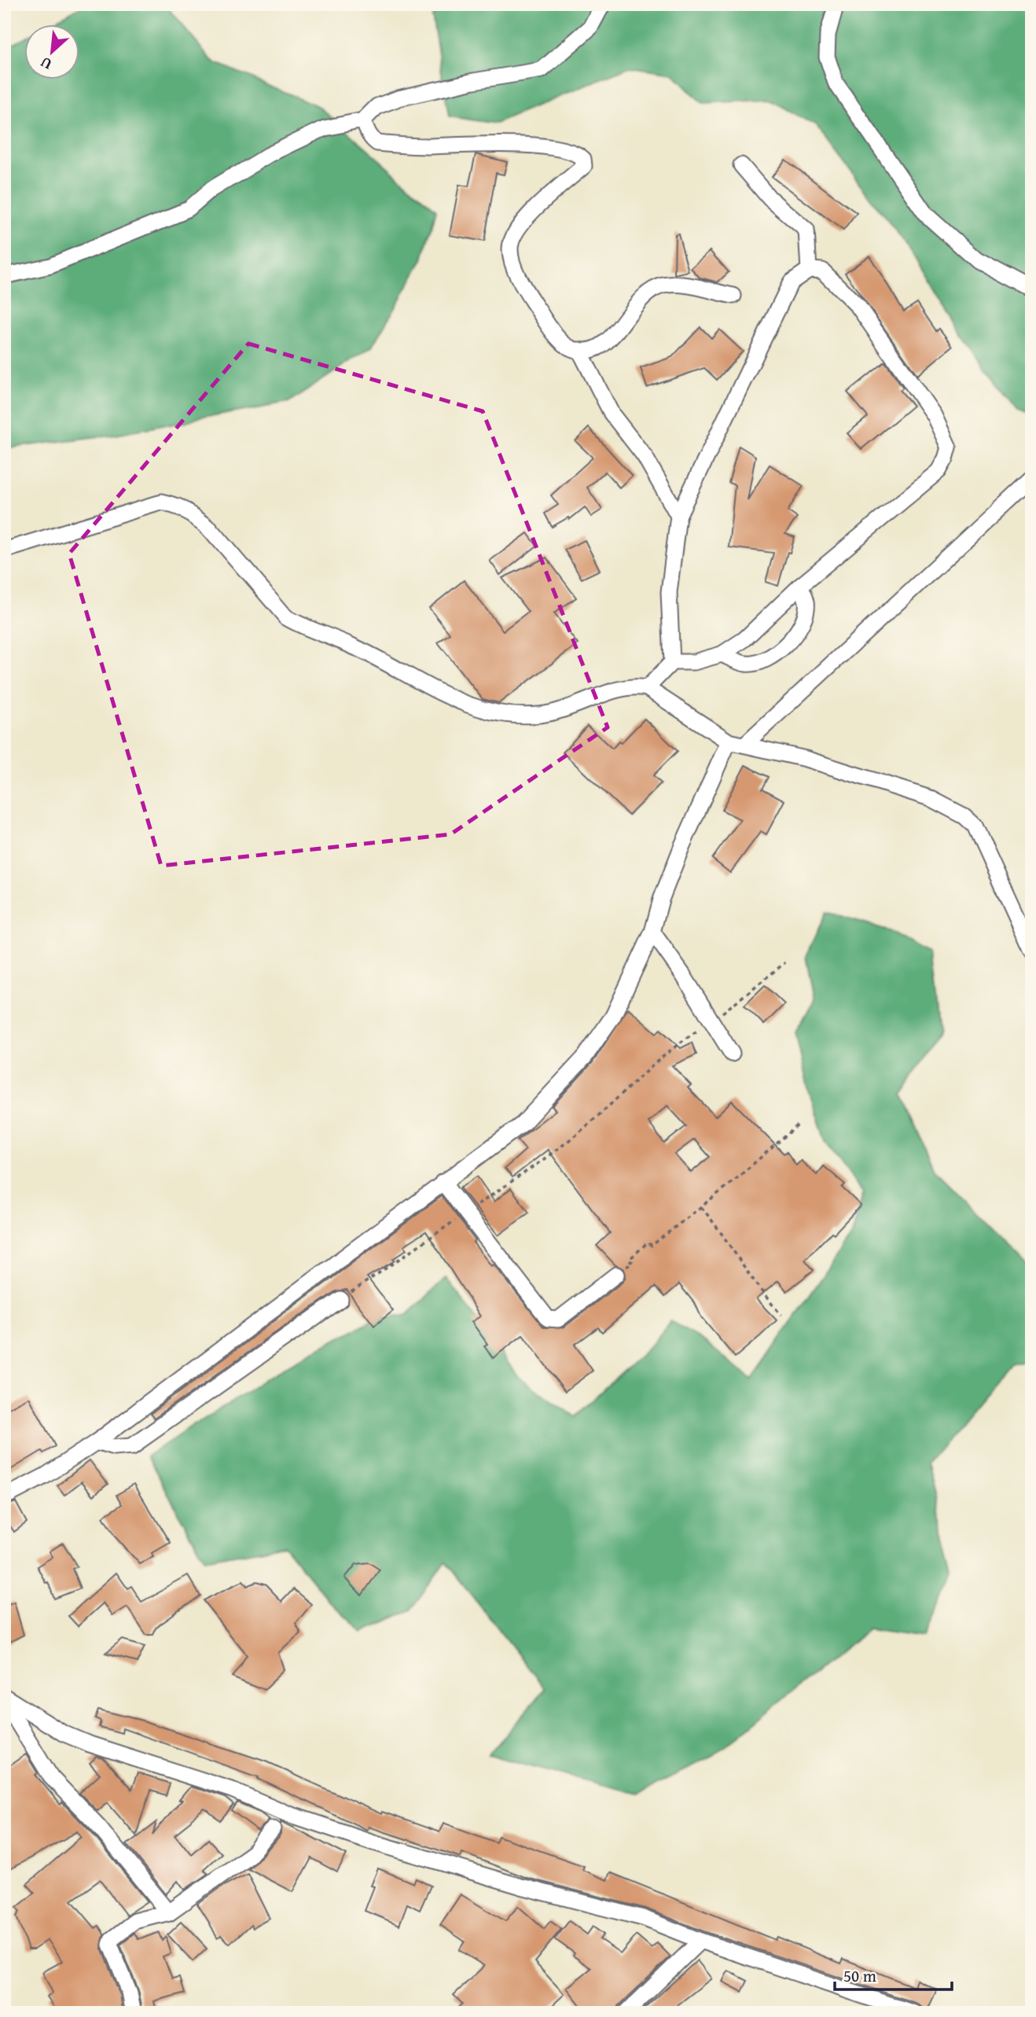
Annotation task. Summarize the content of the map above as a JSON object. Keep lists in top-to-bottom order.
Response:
{
  "scale_bar": "50 m",
  "north": "bottom left"
}
